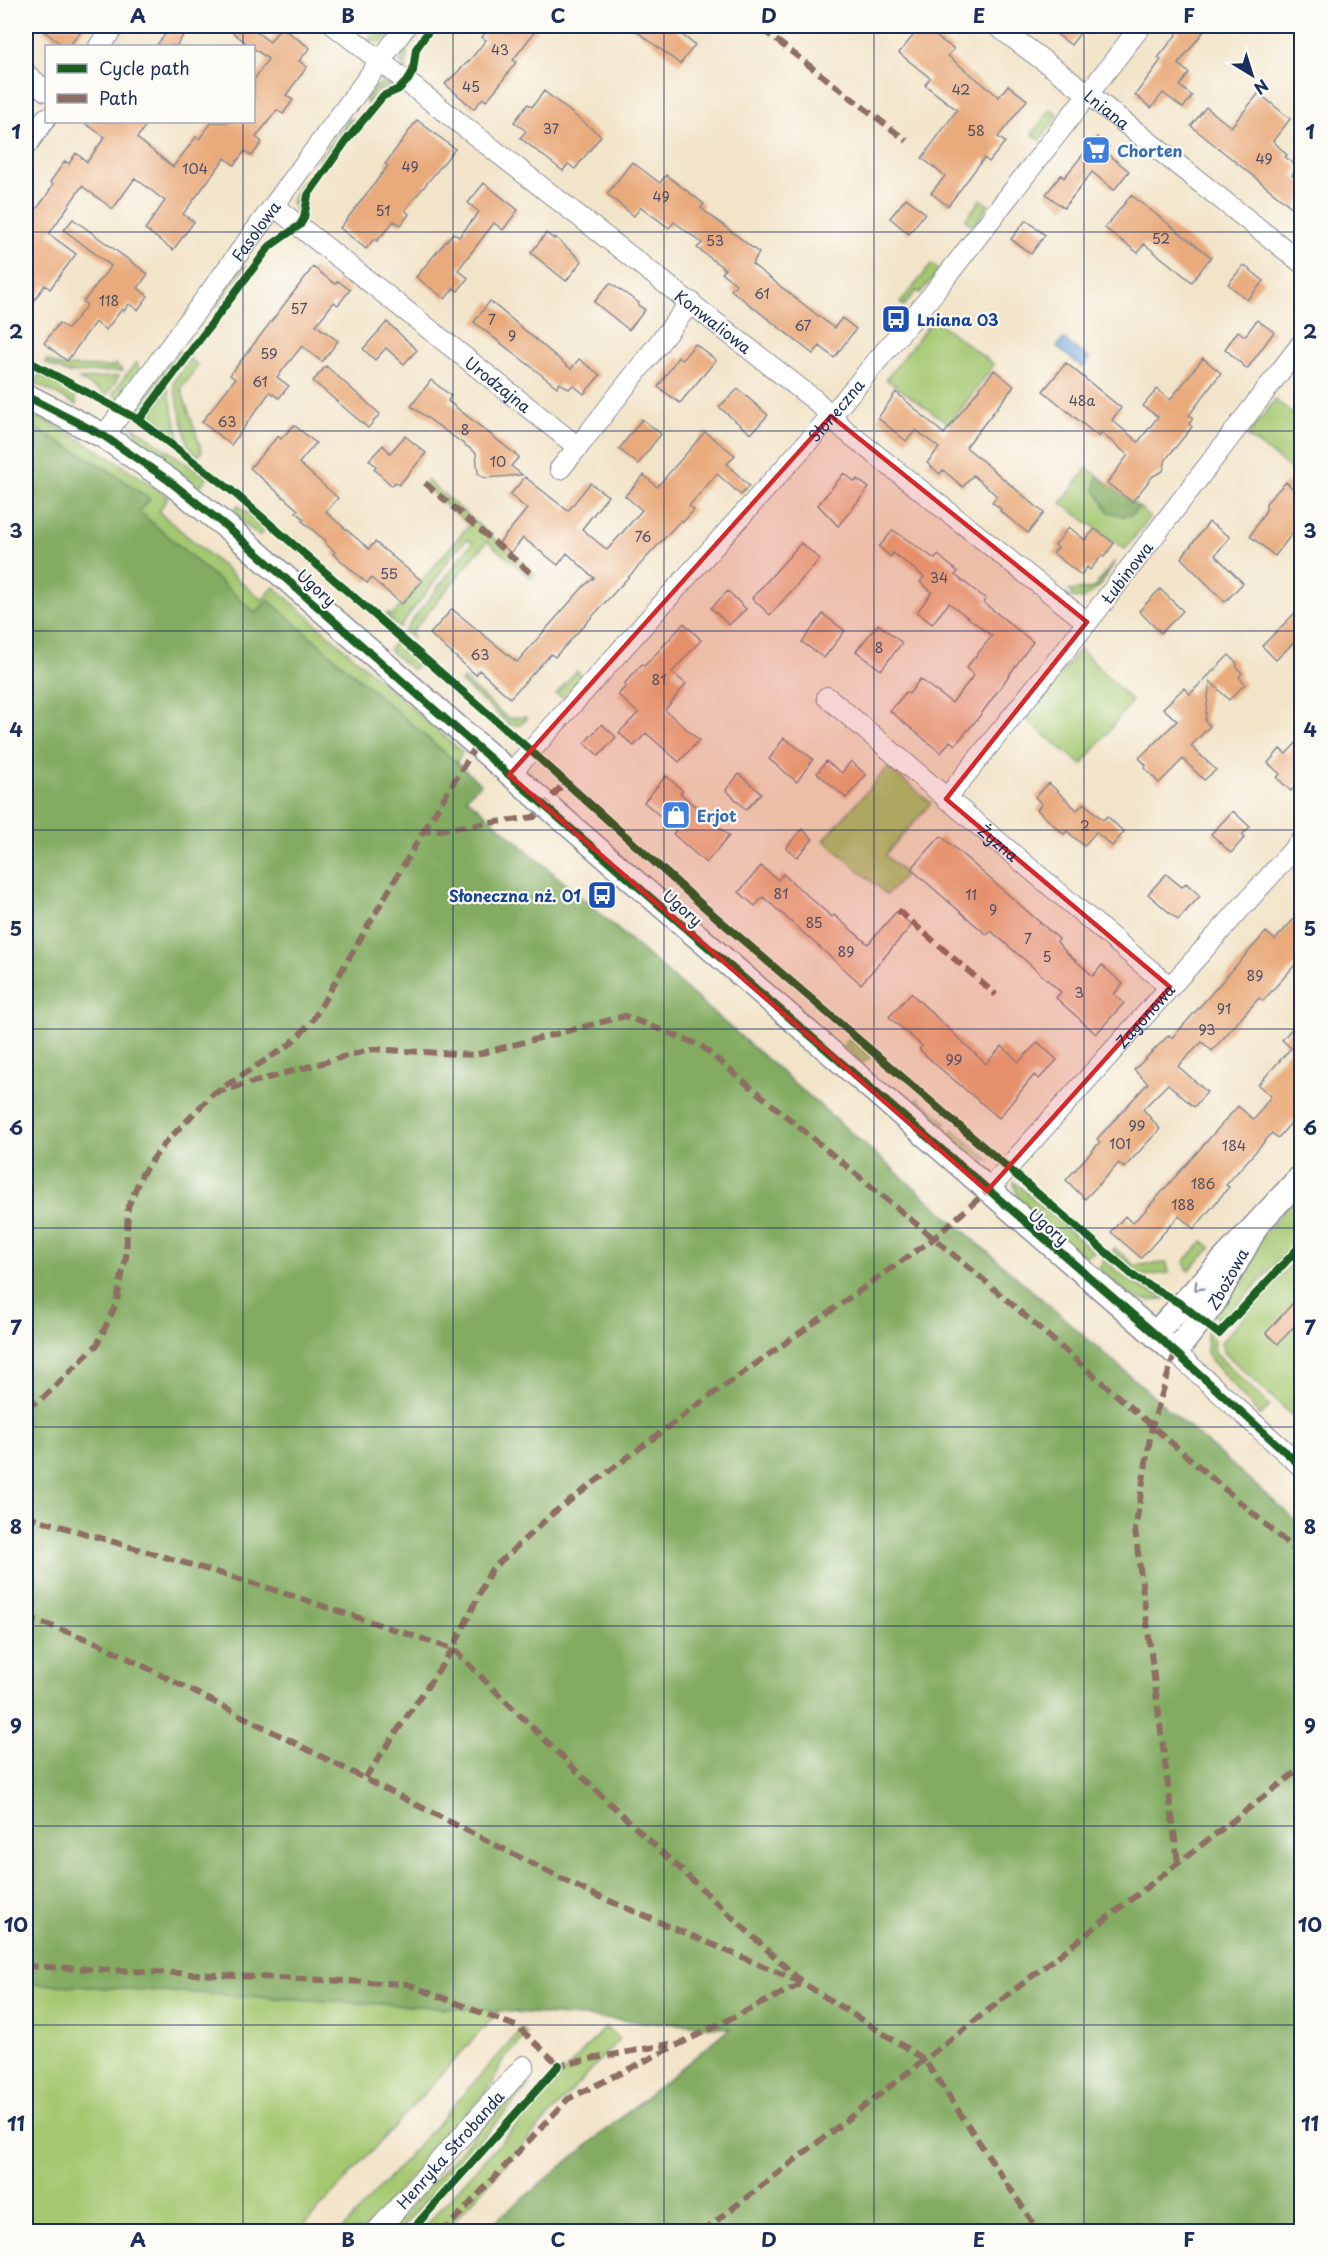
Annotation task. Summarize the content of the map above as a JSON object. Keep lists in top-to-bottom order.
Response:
{
  "streets": {
    "street": [
      "Lniana",
      "Fasolowa",
      "Konwaliowa",
      "Urodzajna",
      "Słoneczna",
      "Łubinowa",
      "Ugory",
      "Żyzna",
      "Zagonowa",
      "Zbożowa",
      "Henryka Strobanda"
    ]
  },
  "crossings": [
    ["Lniana", "Słoneczna"],
    ["Fasolowa", "Konwaliowa"],
    ["Fasolowa", "Urodzajna"],
    ["Fasolowa", "Ugory"],
    ["Konwaliowa", "Słoneczna"],
    ["Konwaliowa", "Łubinowa"],
    ["Słoneczna", "Ugory"],
    ["Łubinowa", "Żyzna"],
    ["Ugory", "Zagonowa"],
    ["Ugory", "Zbożowa"],
    ["Żyzna", "Zagonowa"]
  ],
  "places": {
    "supermarket": ["Chorten"],
    "bus stop": ["Lniana 03", "Słoneczna nż. 01"],
    "shop": ["Erjot"]
  },
  "house_numbers": [
    "43",
    "45",
    "42",
    "37",
    "58",
    "49",
    "49",
    "104",
    "49",
    "51",
    "52",
    "53",
    "61",
    "118",
    "57",
    "7",
    "67",
    "9",
    "59",
    "61",
    "48a",
    "63",
    "8",
    "10",
    "76",
    "55",
    "34",
    "8",
    "63",
    "81",
    "2",
    "81",
    "11",
    "9",
    "85",
    "7",
    "89",
    "5",
    "89",
    "3",
    "91",
    "93",
    "99",
    "99",
    "101",
    "184",
    "186",
    "188"
  ],
  "legend": ["Cycle path", "Path"],
  "north": "bottom right",
  "grid": {
    "columns": [
      "A",
      "B",
      "C",
      "D",
      "E",
      "F"
    ],
    "rows": [
      "1",
      "2",
      "3",
      "4",
      "5",
      "6",
      "7",
      "8",
      "9",
      "10",
      "11"
    ]
  }
}
